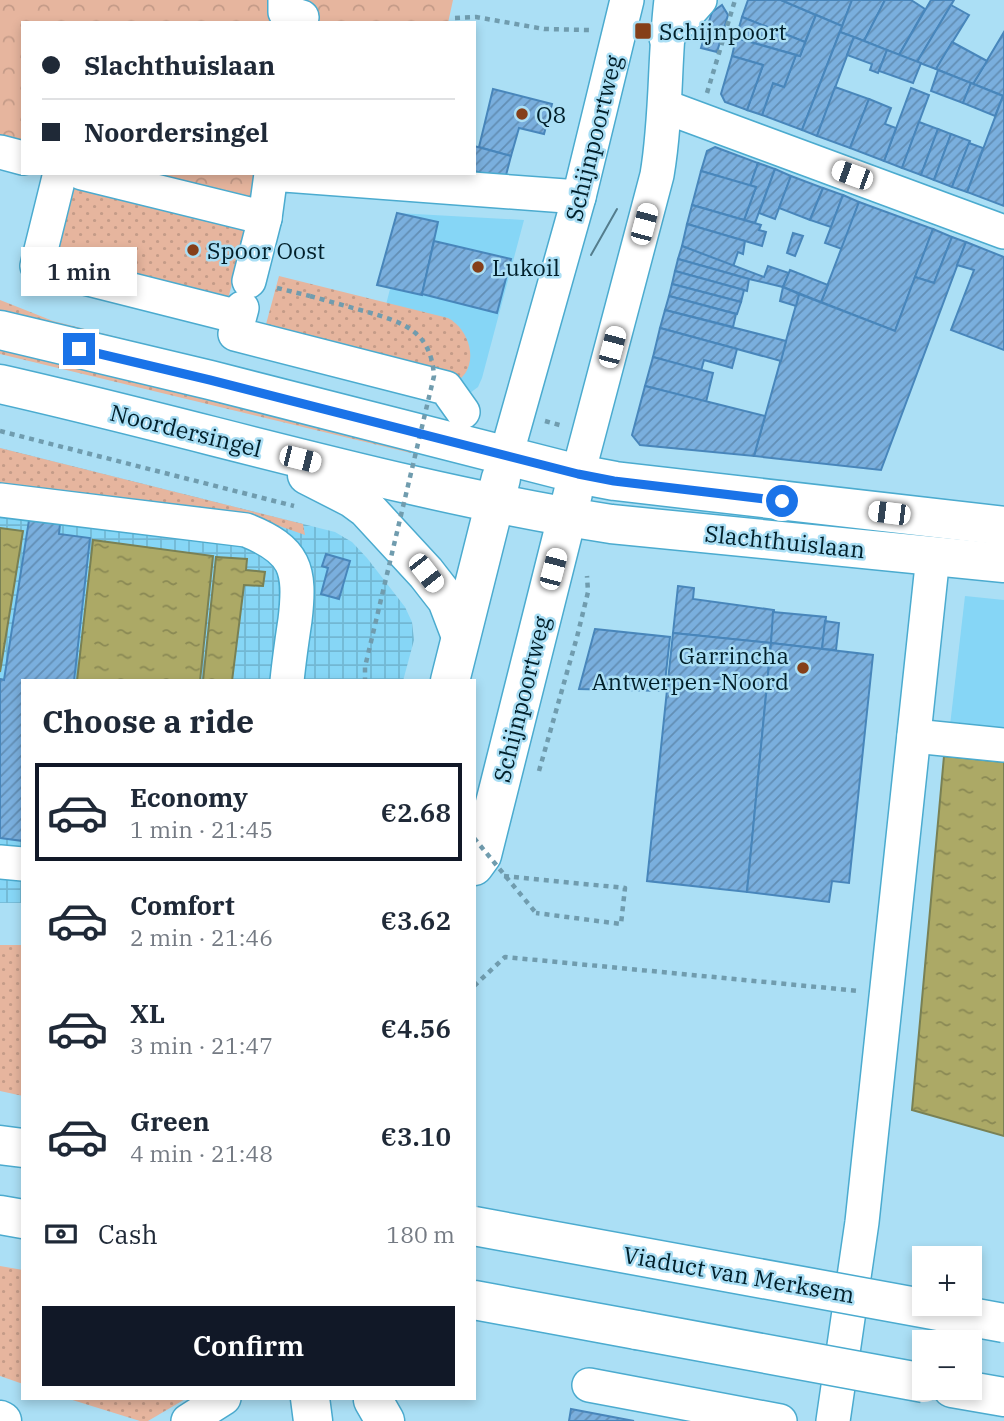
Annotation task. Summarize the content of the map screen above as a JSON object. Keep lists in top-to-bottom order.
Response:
{
  "streets": {
    "main road": [
      "Schijnpoortweg",
      "Noordersingel",
      "Slachthuislaan",
      "Viaduct van Merksem"
    ]
  },
  "crossings": [
    ["Schijnpoortweg", "Noordersingel"],
    ["Schijnpoortweg", "Slachthuislaan"],
    ["Noordersingel", "Slachthuislaan"]
  ],
  "places": {
    "transit": ["Schijnpoort"],
    "other": [
      "Q8",
      "Spoor Oost",
      "Lukoil",
      "Garrincha Antwerpen-Noord"
    ]
  },
  "page": {
    "banner": ["Slachthuislaan", "Noordersingel"],
    "bubble": "1 min",
    "heading": "Choose a ride",
    "list": [
      {
        "name": "Economy",
        "note": "1 min · 21:45",
        "value": "€2.68"
      },
      {
        "name": "Comfort",
        "note": "2 min · 21:46",
        "value": "€3.62"
      },
      {
        "name": "XL",
        "note": "3 min · 21:47",
        "value": "€4.56"
      },
      {
        "name": "Green",
        "note": "4 min · 21:48",
        "value": "€3.10"
      }
    ],
    "pay": ["Cash", "180 m"],
    "map_buttons": ["+", "−"],
    "buttons": "Confirm"
  }
}
